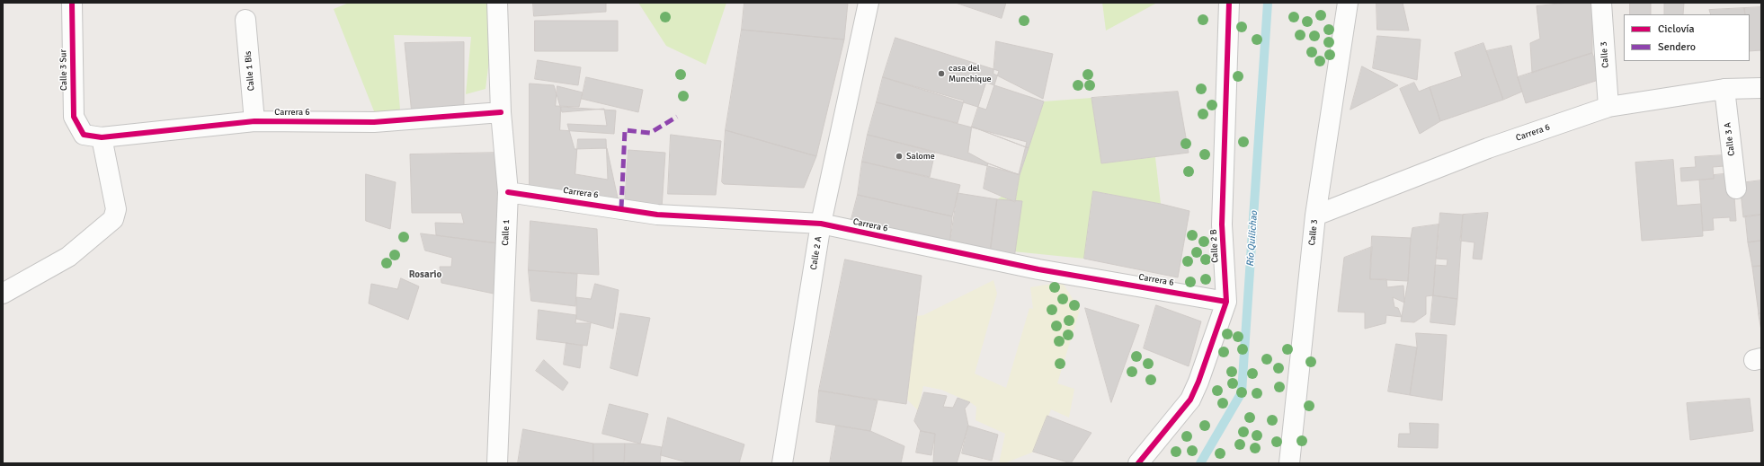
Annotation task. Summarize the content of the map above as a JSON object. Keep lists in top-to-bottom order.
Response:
{
  "streets": {
    "street": [
      "Calle 3",
      "Calle 3 Sur",
      "Calle 1 Bis",
      "Carrera 6",
      "Calle 3 A",
      "Calle 1",
      "Calle 2 B",
      "Calle 2 A"
    ]
  },
  "crossings": [
    ["Calle 3", "Carrera 6"],
    ["Calle 3 Sur", "Carrera 6"],
    ["Calle 1 Bis", "Carrera 6"],
    ["Carrera 6", "Calle 3 A"],
    ["Carrera 6", "Calle 1"],
    ["Carrera 6", "Calle 2 B"],
    ["Carrera 6", "Calle 2 A"]
  ],
  "districts": ["Rosario"],
  "water": ["Río Quilichao"],
  "places": ["casa del Munchique", "Salome"],
  "legend": ["Ciclovía", "Sendero"]
}
